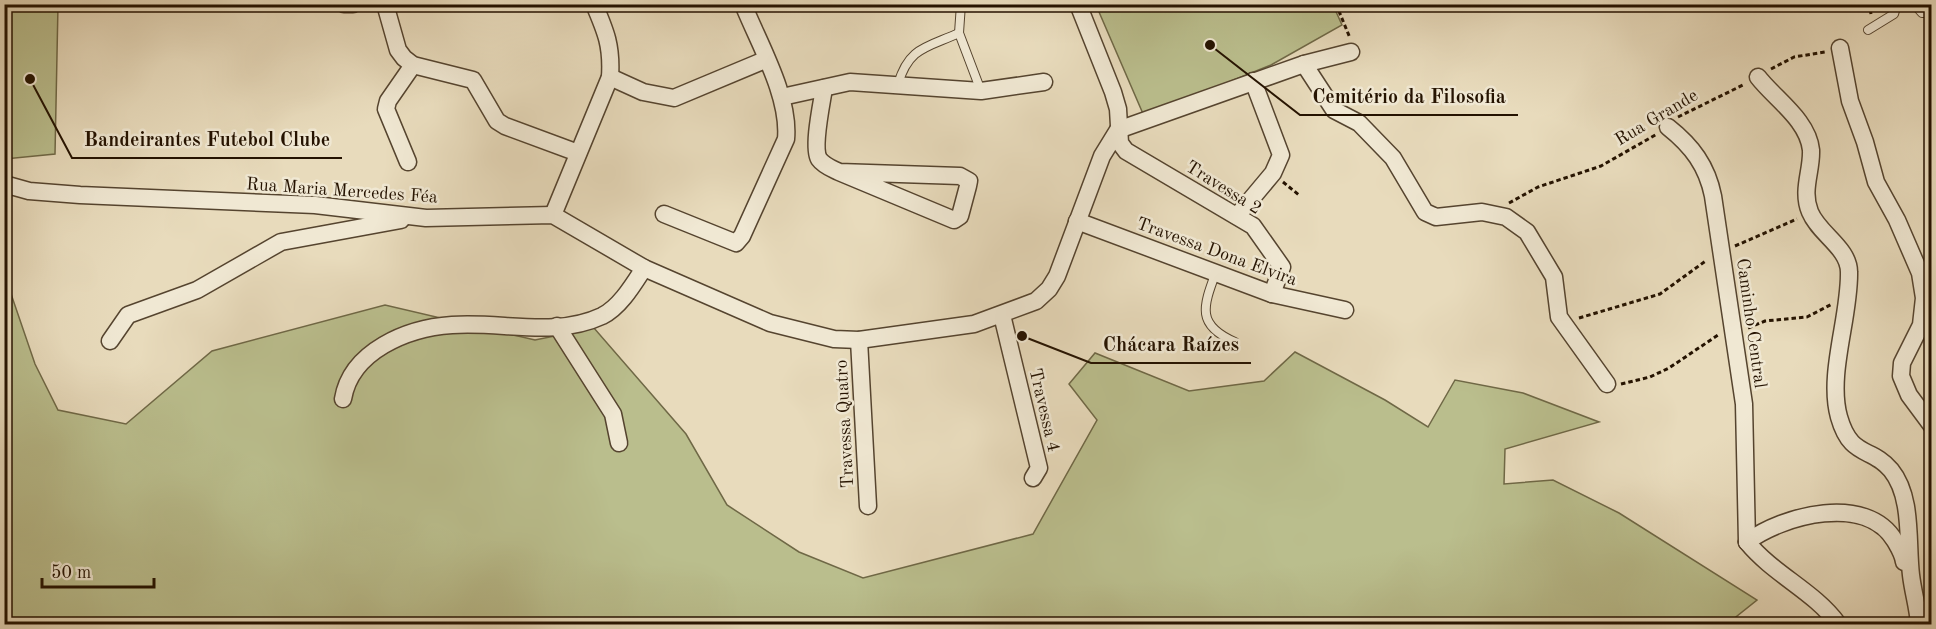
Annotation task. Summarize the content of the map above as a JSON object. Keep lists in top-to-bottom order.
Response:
{
  "streets": {
    "street": [
      "Travessa 2",
      "Rua Maria Mercedes Féa",
      "Travessa Dona Elvira",
      "Caminho Central",
      "Travessa 4",
      "Travessa Quatro"
    ],
    "path": ["Rua Grande"]
  },
  "crossings": [
    ["Rua Grande", "Caminho Central"],
    ["Travessa 2", "Travessa Dona Elvira"]
  ],
  "places": ["Cemitério da Filosofia", "Bandeirantes Futebol Clube", "Chácara Raízes"],
  "scale_bar": "50 m"
}
